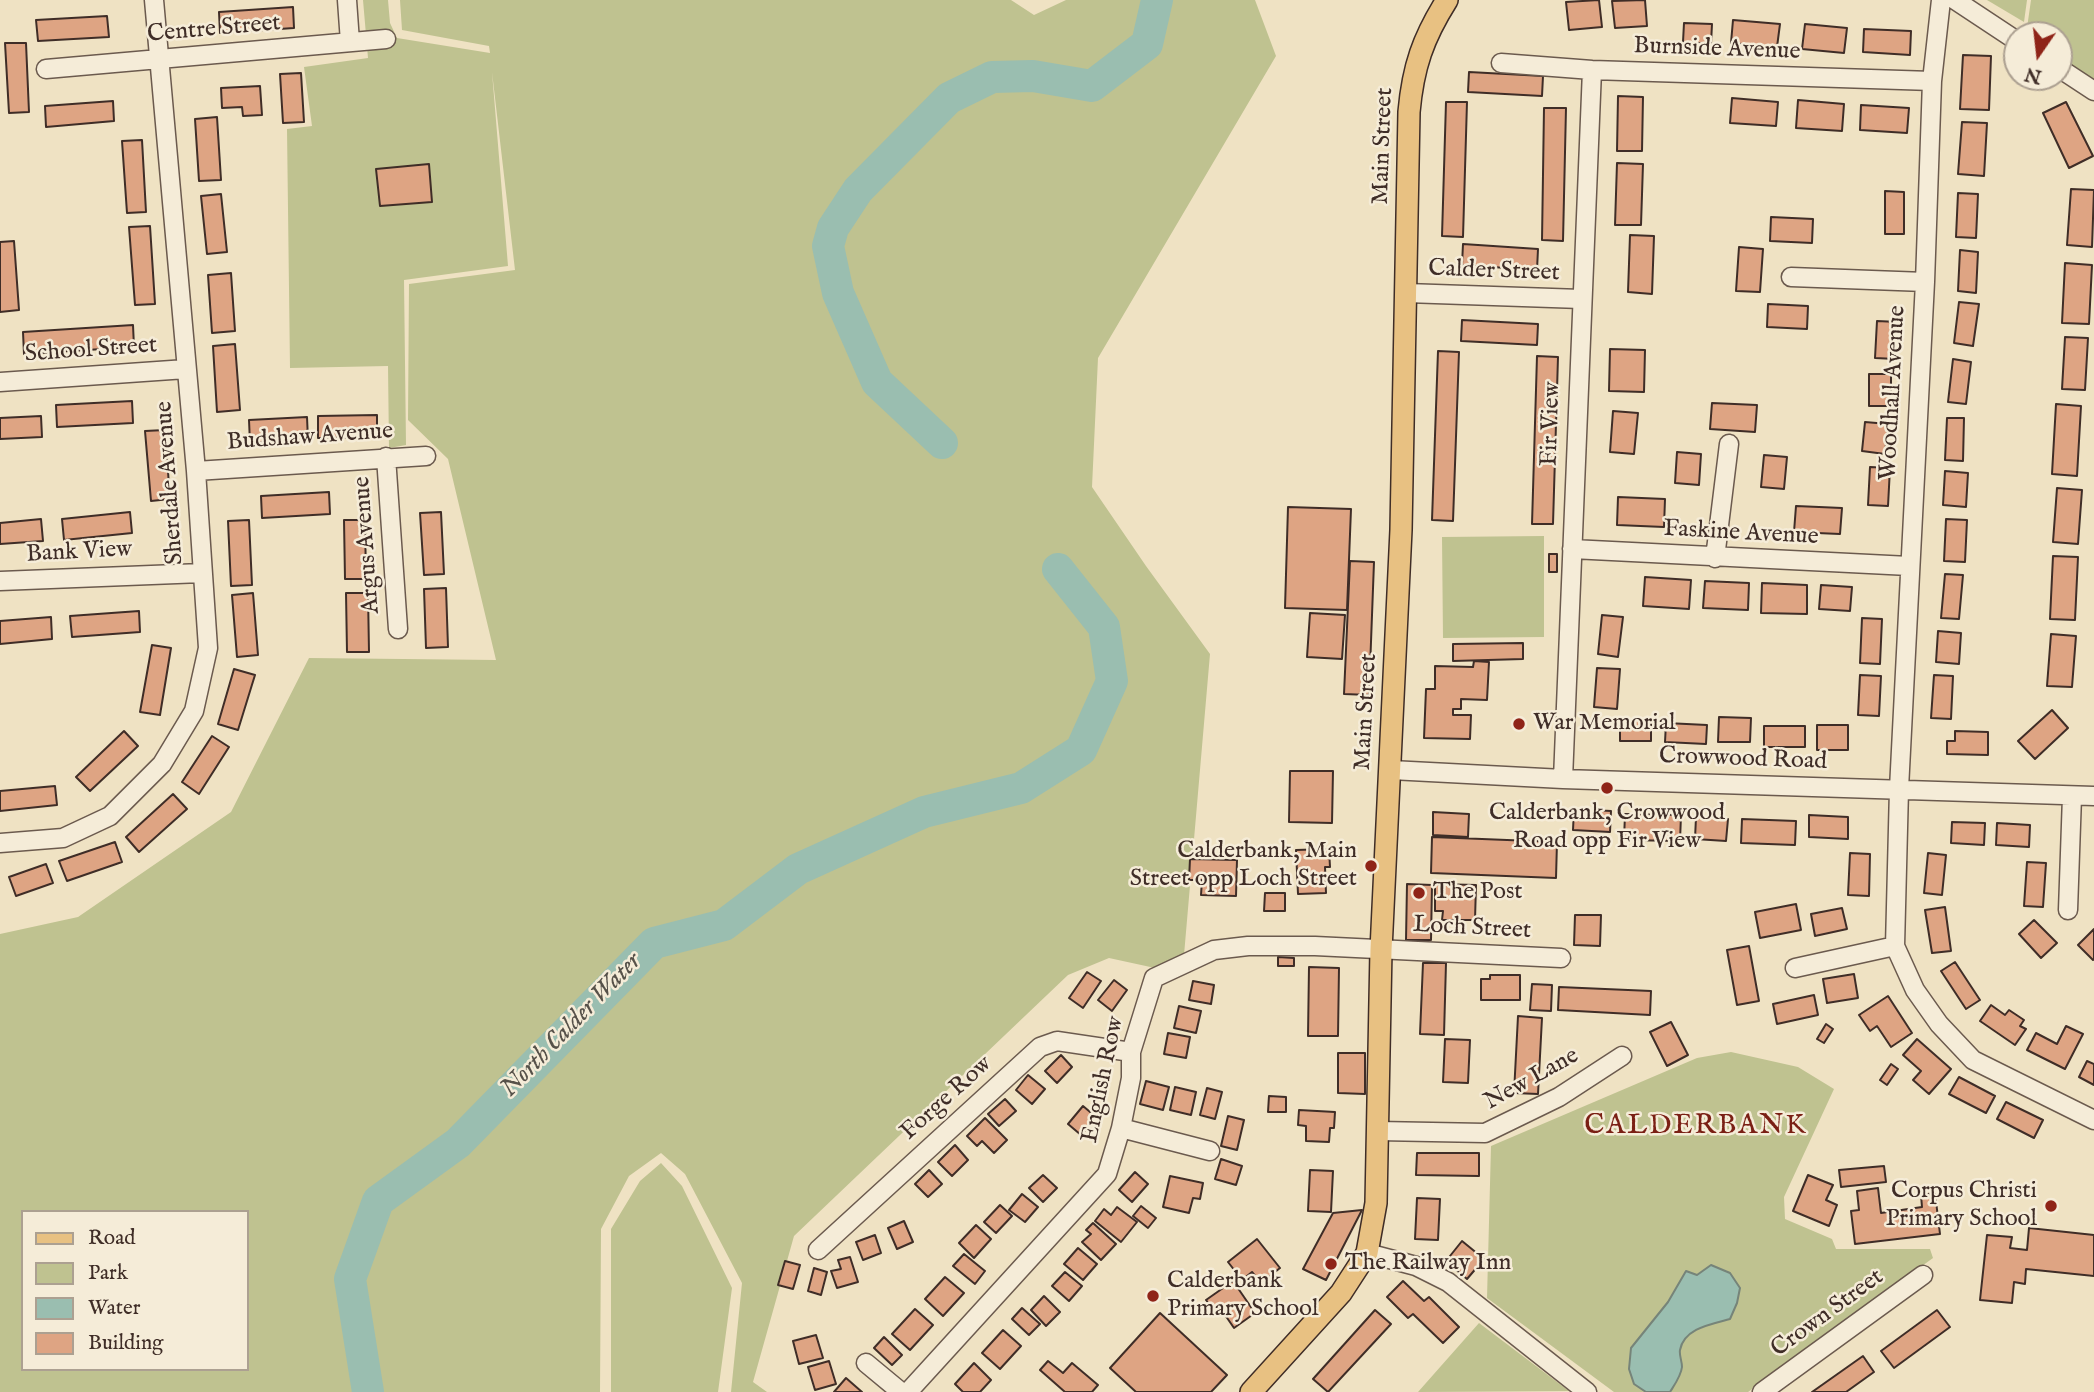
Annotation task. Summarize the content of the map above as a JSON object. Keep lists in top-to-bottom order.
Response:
{
  "streets": {
    "main road": ["Main Street"],
    "street": [
      "Centre Street",
      "Burnside Avenue",
      "Calder Street",
      "School Street",
      "Woodhall Avenue",
      "Fir View",
      "Budshaw Avenue",
      "Sherdale Avenue",
      "Faskine Avenue",
      "Argus Avenue",
      "Bank View",
      "Crowwood Road",
      "Loch Street",
      "English Row",
      "New Lane",
      "Forge Row",
      "Crown Street"
    ]
  },
  "crossings": [
    ["Centre Street", "Sherdale Avenue"],
    ["Burnside Avenue", "Woodhall Avenue"],
    ["Burnside Avenue", "Fir View"],
    ["Main Street", "Calder Street"],
    ["Main Street", "Crowwood Road"],
    ["Main Street", "Loch Street"],
    ["Main Street", "English Row"],
    ["Main Street", "New Lane"],
    ["Calder Street", "Fir View"],
    ["School Street", "Sherdale Avenue"],
    ["Woodhall Avenue", "Faskine Avenue"],
    ["Woodhall Avenue", "Crowwood Road"],
    ["Fir View", "Faskine Avenue"],
    ["Fir View", "Crowwood Road"],
    ["Budshaw Avenue", "Sherdale Avenue"],
    ["Budshaw Avenue", "Argus Avenue"],
    ["Sherdale Avenue", "Bank View"],
    ["Loch Street", "English Row"],
    ["English Row", "Forge Row"]
  ],
  "districts": ["CALDERBANK"],
  "water": ["North Calder Water"],
  "places": [
    "War Memorial",
    "Calderbank, Crowwood Road opp Fir View",
    "Calderbank, Main Street opp Loch Street",
    "The Post",
    "Corpus Christi Primary School",
    "The Railway Inn",
    "Calderbank Primary School"
  ],
  "legend": [
    "Road",
    "Park",
    "Water",
    "Building"
  ],
  "north": "bottom"
}
